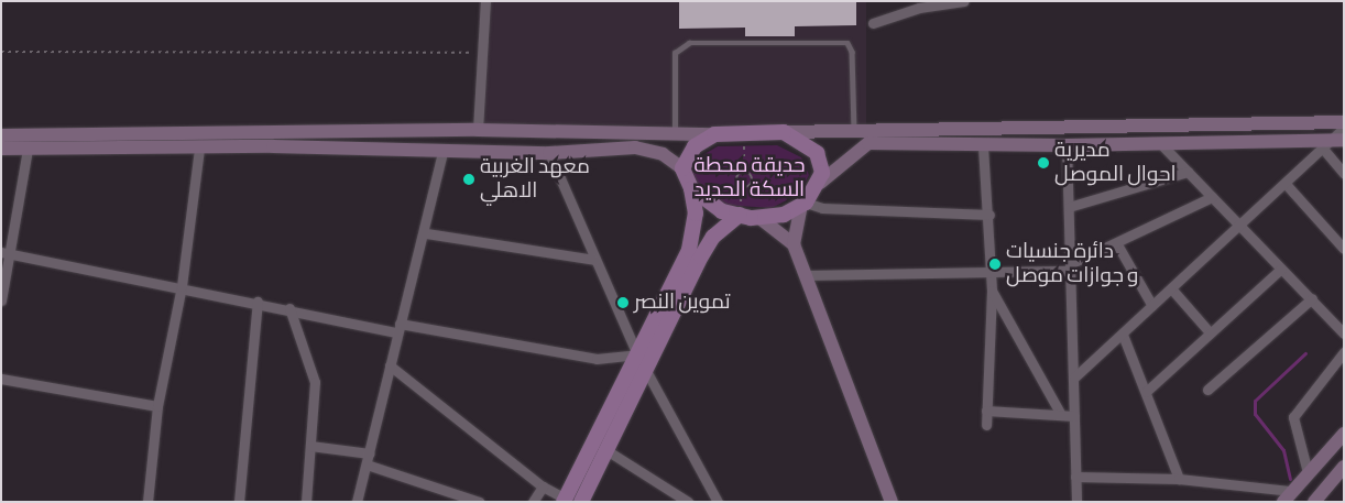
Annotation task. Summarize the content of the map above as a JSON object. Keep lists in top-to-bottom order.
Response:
{
  "parks": ["حديقة محطة السكة الحديد"],
  "places": [
    "مديرية احوال الموصل",
    "معهد الغربية الاهلي",
    "دائرة جنسيات و جوازات موصل",
    "تموين النصر"
  ]
}
